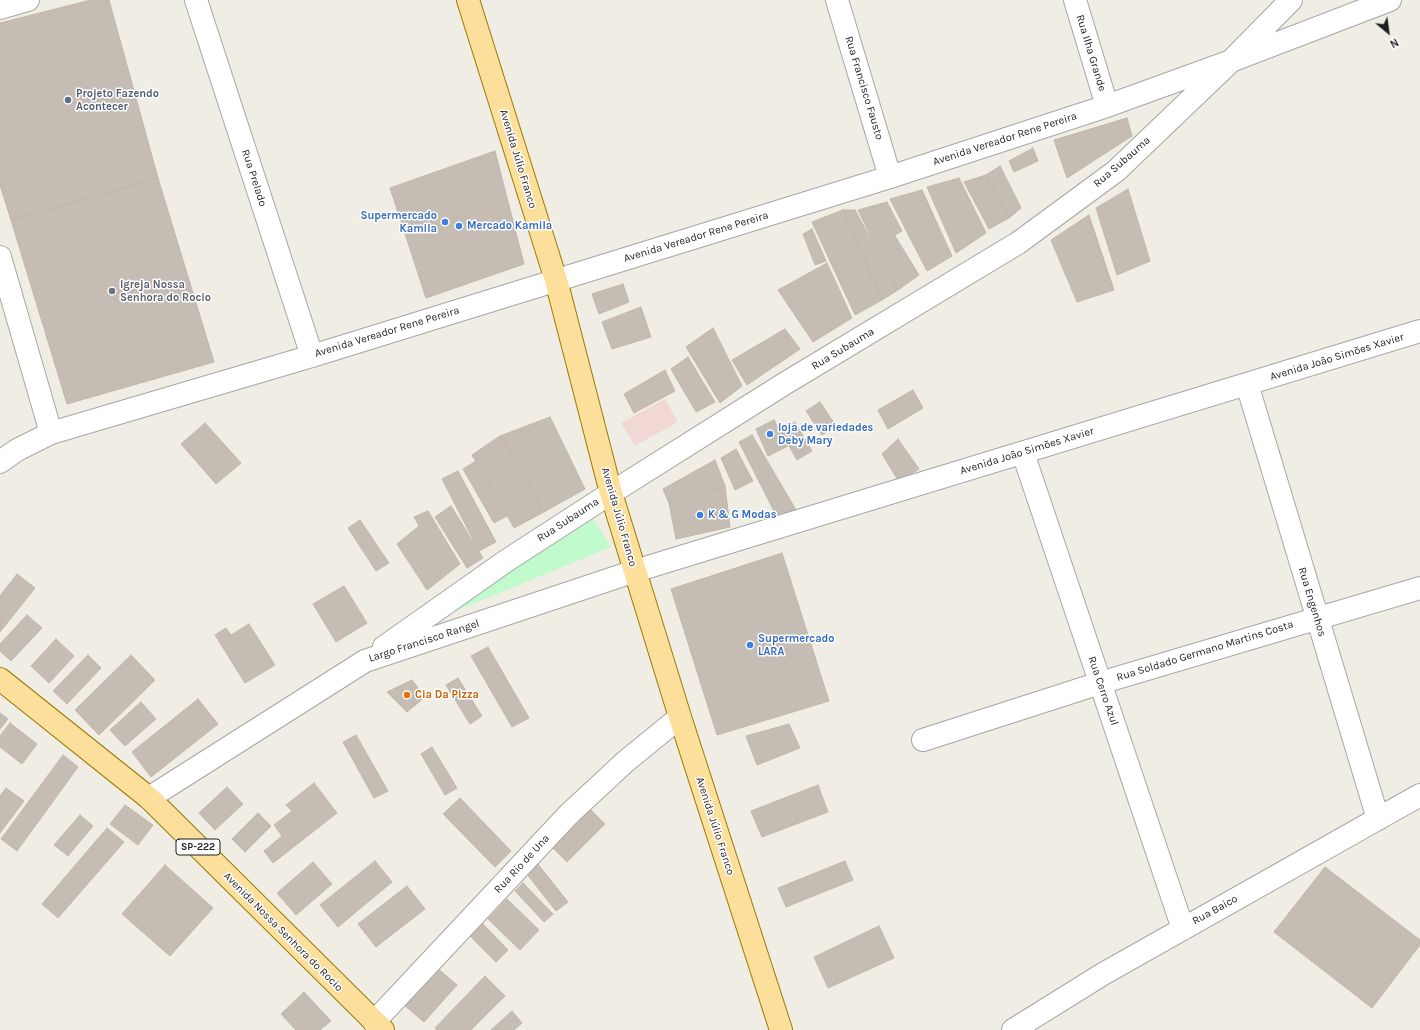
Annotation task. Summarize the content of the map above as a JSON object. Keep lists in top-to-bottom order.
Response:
{
  "streets": {
    "main road": ["Avenida Júlio Franco", "SP-222", "Avenida Nossa Senhora do Rocio"],
    "street": [
      "Rua Ilha Grande",
      "Rua Francisco Fausto",
      "Avenida Vereador Rene Pereira",
      "Rua Subauma",
      "Rua Prelado",
      "Avenida João Simões Xavier",
      "Rua Engenhos",
      "Largo Francisco Rangel",
      "Rua Soldado Germano Martins Costa",
      "Rua Cerro Azul",
      "Rua Rio de Una",
      "Rua Baico"
    ]
  },
  "crossings": [
    ["Rua Ilha Grande", "Avenida Vereador Rene Pereira"],
    ["Rua Francisco Fausto", "Avenida Vereador Rene Pereira"],
    ["Avenida Vereador Rene Pereira", "Avenida Júlio Franco"],
    ["Avenida Vereador Rene Pereira", "Rua Subauma"],
    ["Avenida Vereador Rene Pereira", "Rua Prelado"],
    ["Avenida Júlio Franco", "Rua Subauma"],
    ["Avenida Júlio Franco", "Avenida João Simões Xavier"],
    ["Avenida Júlio Franco", "Largo Francisco Rangel"],
    ["Avenida Júlio Franco", "Rua Rio de Una"],
    ["Rua Subauma", "Largo Francisco Rangel"],
    ["Avenida João Simões Xavier", "Rua Engenhos"],
    ["Avenida João Simões Xavier", "Largo Francisco Rangel"],
    ["Avenida João Simões Xavier", "Rua Cerro Azul"],
    ["Rua Engenhos", "Rua Soldado Germano Martins Costa"],
    ["Rua Engenhos", "Rua Baico"],
    ["Largo Francisco Rangel", "Avenida Nossa Senhora do Rocio"],
    ["Rua Soldado Germano Martins Costa", "Rua Cerro Azul"],
    ["Rua Cerro Azul", "Rua Baico"],
    ["Rua Rio de Una", "Avenida Nossa Senhora do Rocio"]
  ],
  "places": [
    "Projeto Fazendo Acontecer",
    "Supermercado Kamila",
    "Mercado Kamila",
    "Igreja Nossa Senhora do Rocio",
    "loja de variedades Deby Mary",
    "K & G Modas",
    "Supermercado LARA",
    "Cia Da Pizza"
  ],
  "north": "bottom right"
}
